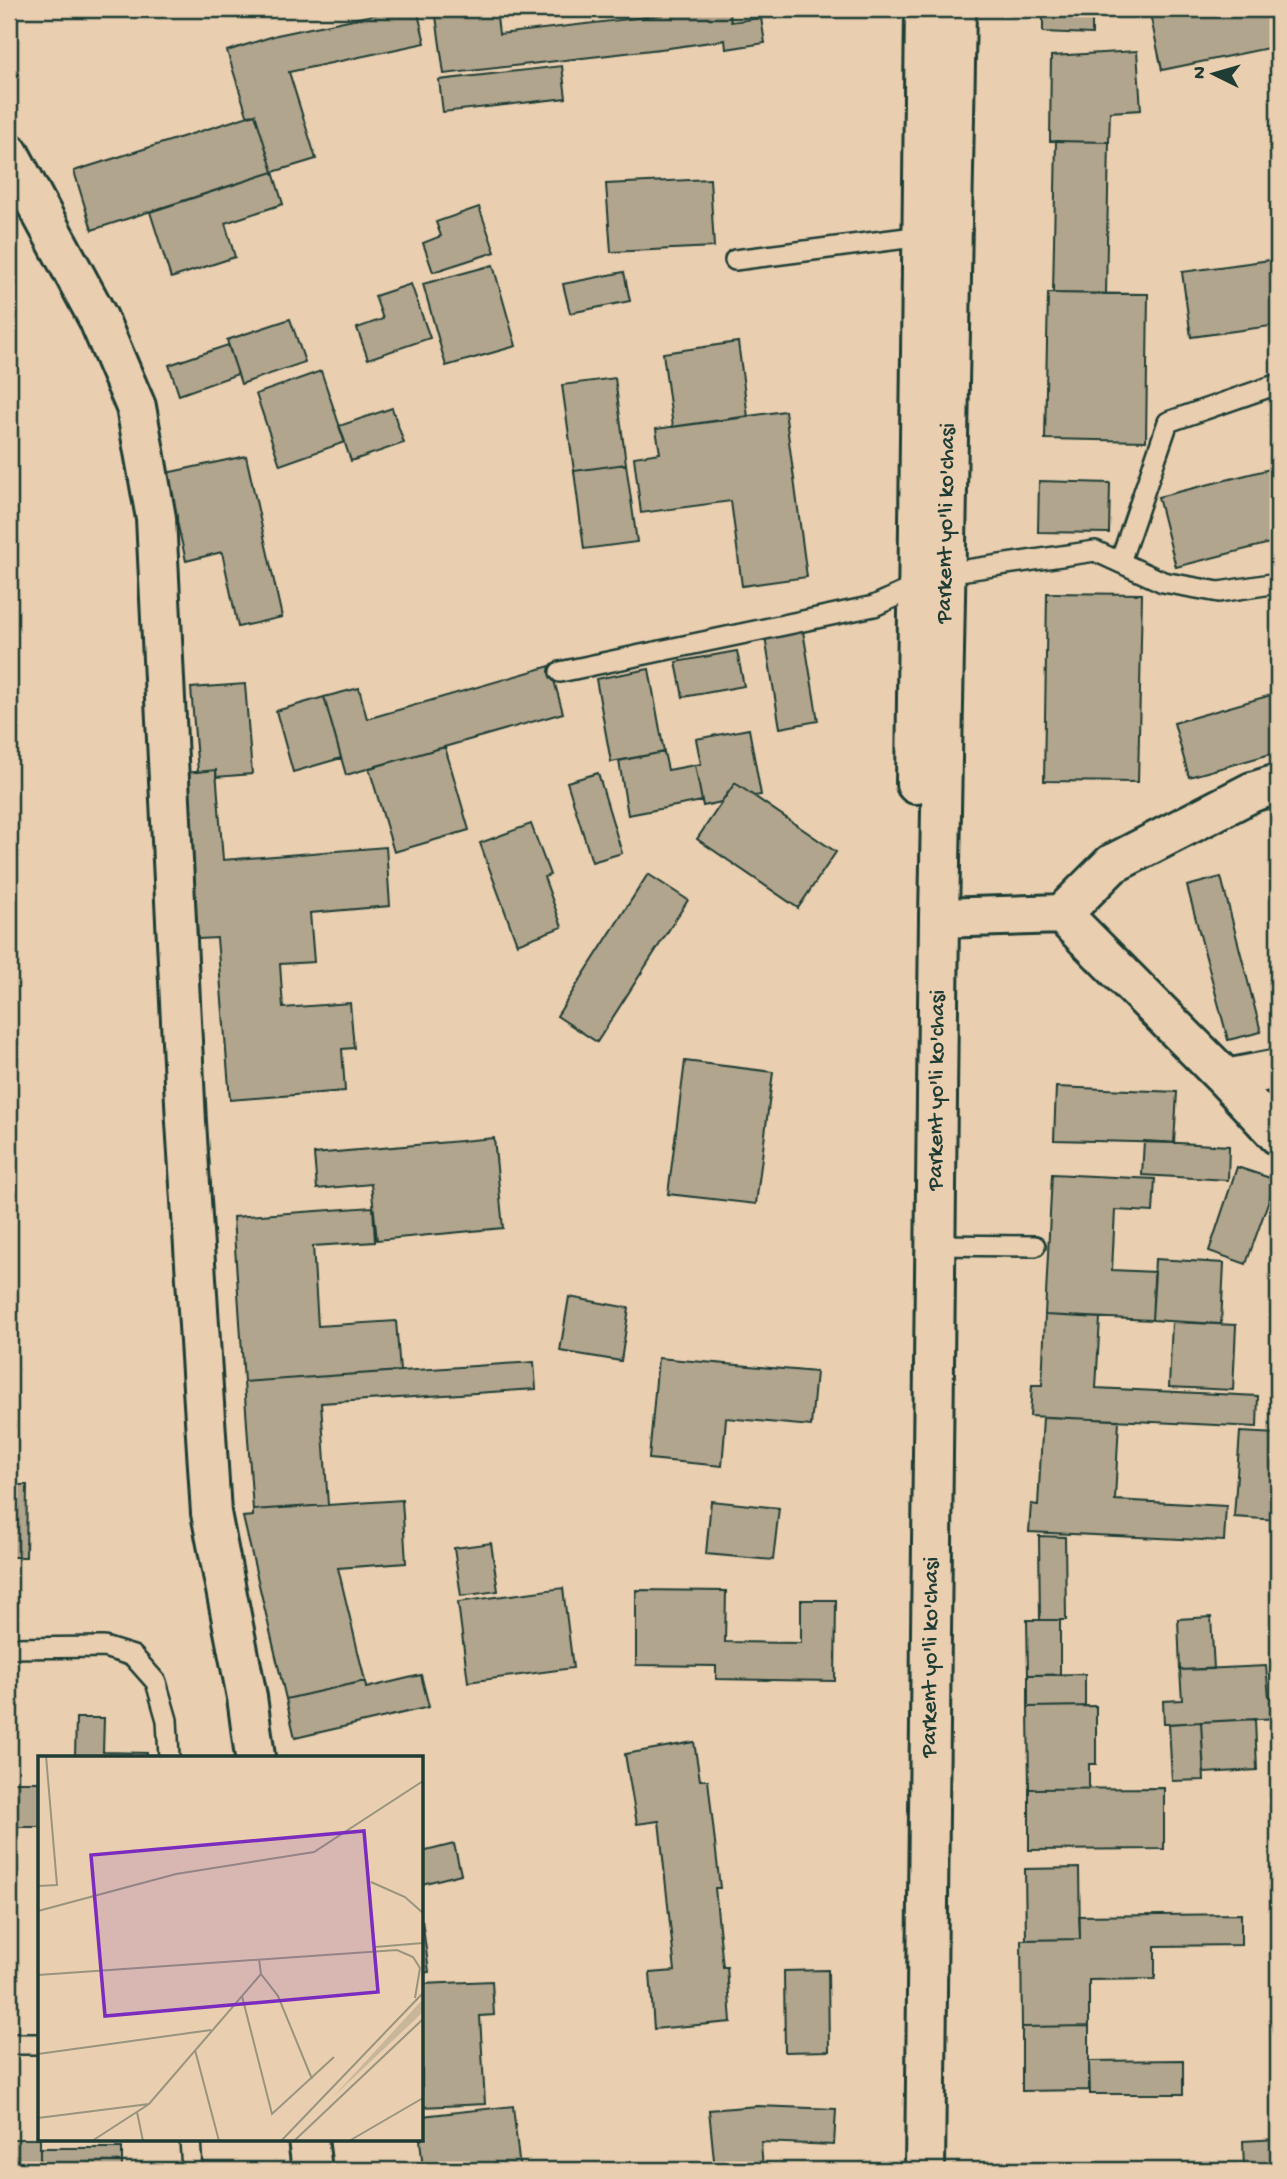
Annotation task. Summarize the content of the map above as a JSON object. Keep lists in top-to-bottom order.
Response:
{
  "streets": {
    "street": ["Parkent yo'li ko'chasi"]
  },
  "north": "left"
}
